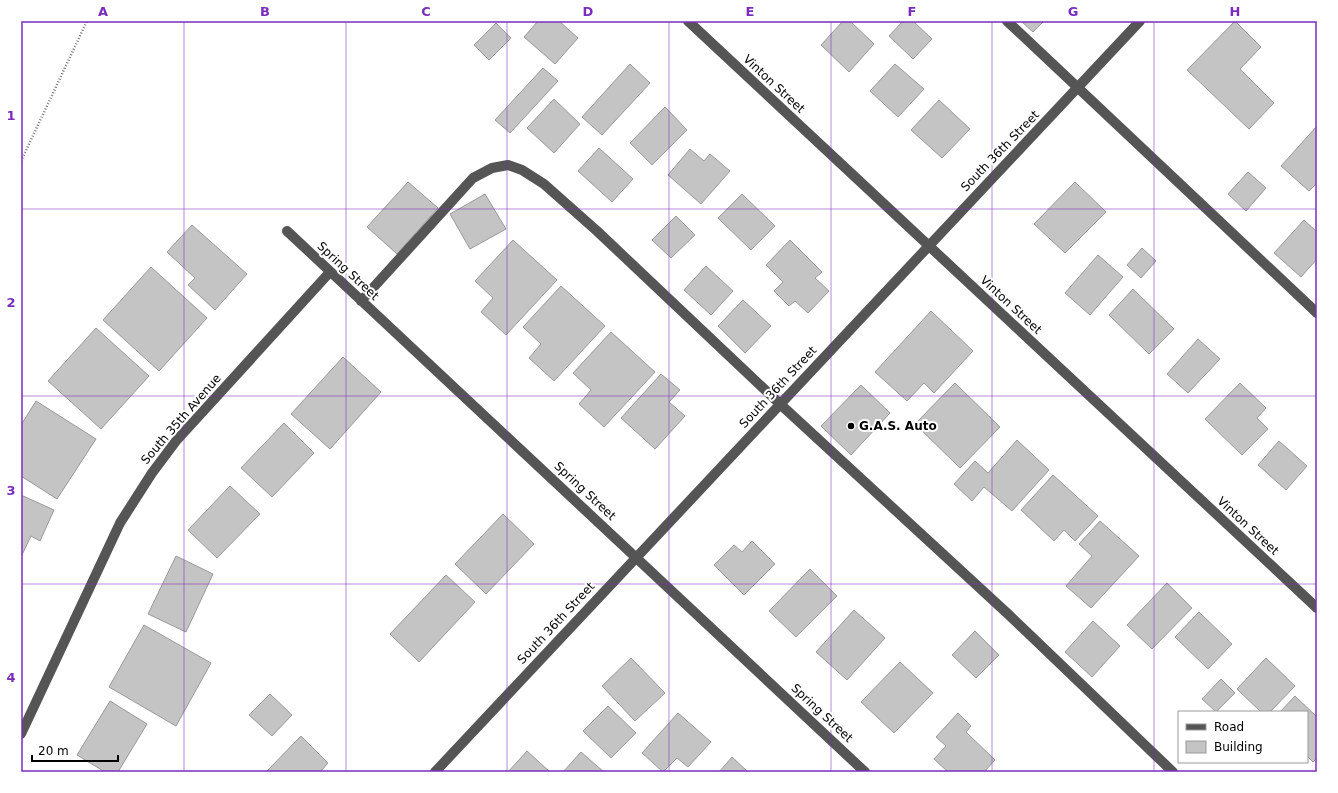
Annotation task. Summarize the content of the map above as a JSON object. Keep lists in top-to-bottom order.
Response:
{
  "streets": {
    "street": [
      "Vinton Street",
      "South 36th Street",
      "Spring Street",
      "South 35th Avenue"
    ]
  },
  "crossings": [
    ["Vinton Street", "South 36th Street"],
    ["South 36th Street", "Spring Street"],
    ["Spring Street", "South 35th Avenue"]
  ],
  "places": ["G.A.S. Auto"],
  "legend": ["Road", "Building"],
  "scale_bar": "20 m",
  "grid": {
    "columns": [
      "A",
      "B",
      "C",
      "D",
      "E",
      "F",
      "G",
      "H"
    ],
    "rows": [
      "1",
      "2",
      "3",
      "4"
    ]
  }
}
